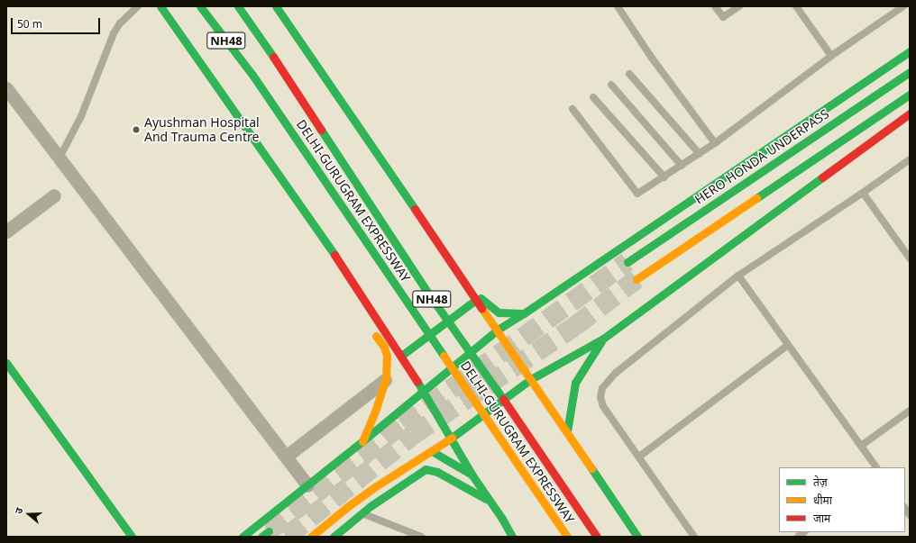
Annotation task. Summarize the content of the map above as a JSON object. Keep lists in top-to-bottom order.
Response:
{
  "streets": {
    "main road": ["NH48", "HERO HONDA UNDERPASS", "DELHI-GURUGRAM EXPRESSWAY"]
  },
  "places": ["Ayushman Hospital And Trauma Centre"],
  "legend": ["तेज़", "धीमा", "जाम"],
  "scale_bar": "50 m",
  "north": "left"
}
